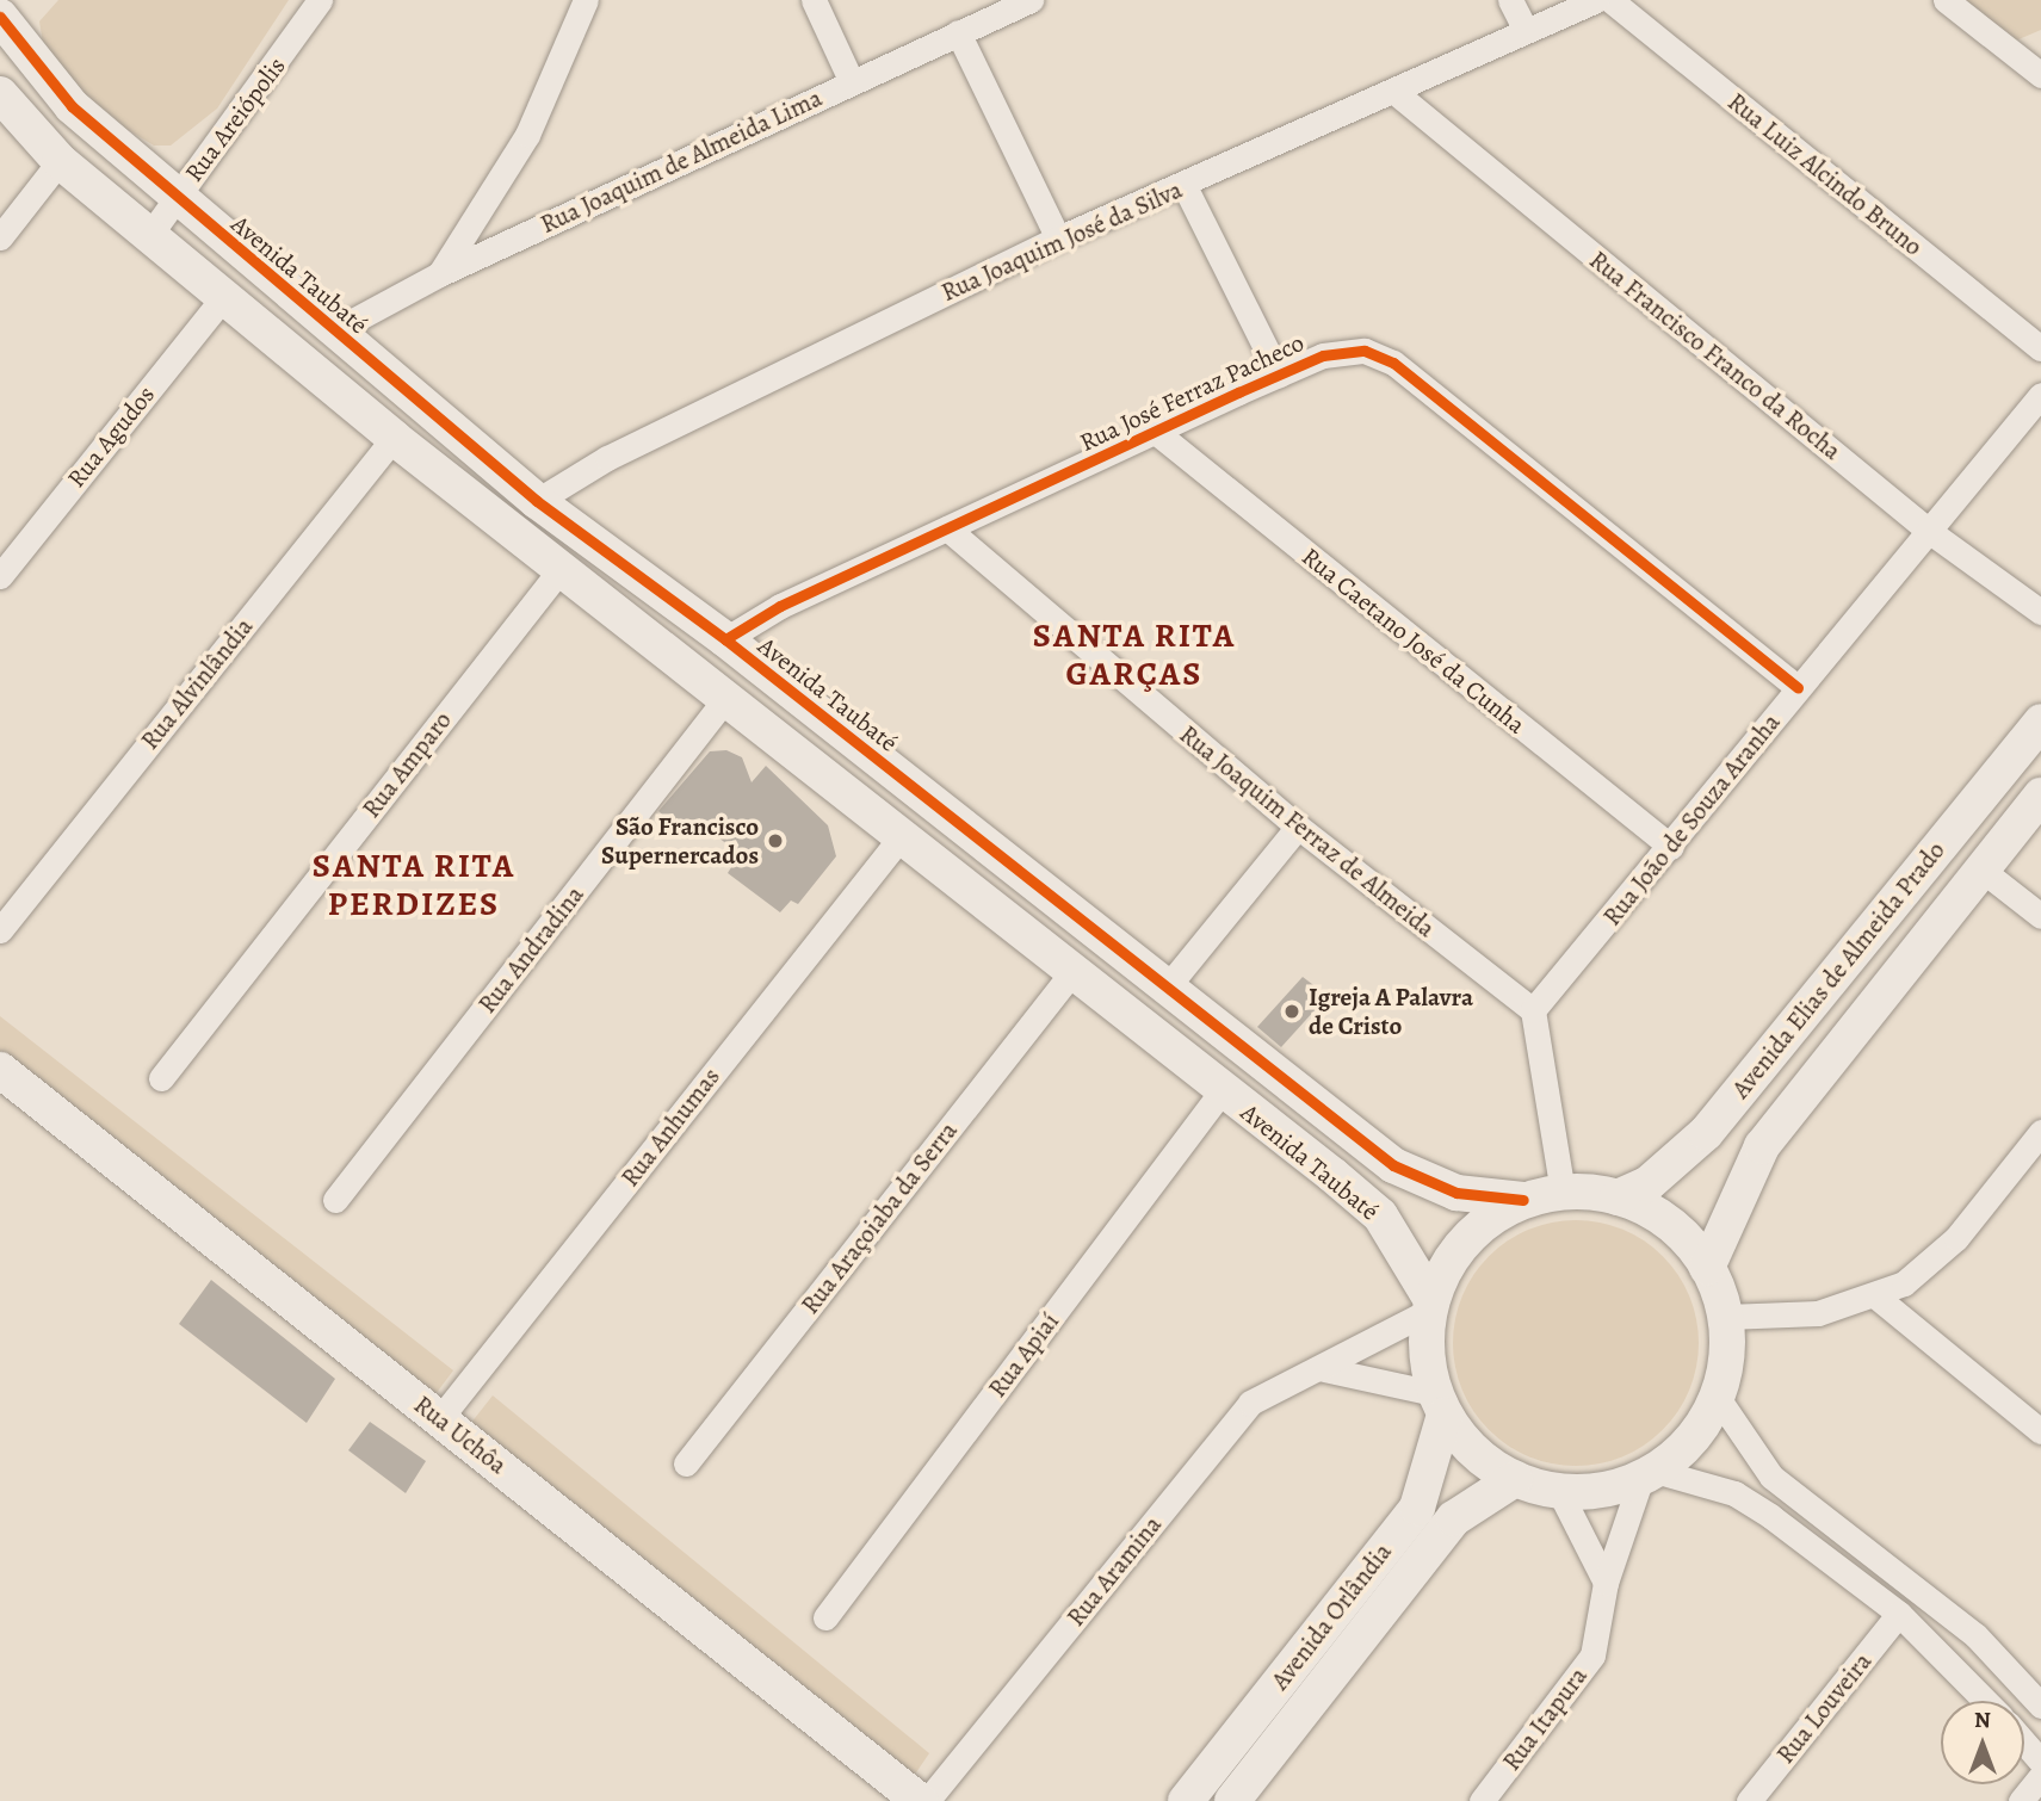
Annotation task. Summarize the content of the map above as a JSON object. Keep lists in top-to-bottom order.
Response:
{
  "streets": {
    "street": [
      "Rua Areiópolis",
      "Rua Joaquim de Almeida Lima",
      "Rua Luiz Alcindo Bruno",
      "Rua Joaquim José da Silva",
      "Avenida Taubaté",
      "Rua Francisco Franco da Rocha",
      "Rua José Ferraz Pacheco",
      "Rua Agudos",
      "Rua Caetano José da Cunha",
      "Rua Alvinlândia",
      "Rua Amparo",
      "Rua João de Souza Aranha",
      "Rua Joaquim Ferraz de Almeida",
      "Rua Andradina",
      "Avenida Elias de Almeida Prado",
      "Rua Anhumas",
      "Rua Araçoiaba da Serra",
      "Rua Apiaí",
      "Rua Uchôa",
      "Rua Aramina",
      "Avenida Orlândia",
      "Rua Louveira",
      "Rua Itapura"
    ]
  },
  "crossings": [
    ["Rua Areiópolis", "Avenida Taubaté"],
    ["Rua Joaquim de Almeida Lima", "Avenida Taubaté"],
    ["Rua Joaquim José da Silva", "Avenida Taubaté"],
    ["Rua Joaquim José da Silva", "Rua Francisco Franco da Rocha"],
    ["Avenida Taubaté", "Rua José Ferraz Pacheco"],
    ["Avenida Taubaté", "Rua Agudos"],
    ["Avenida Taubaté", "Rua Alvinlândia"],
    ["Avenida Taubaté", "Rua Amparo"],
    ["Avenida Taubaté", "Rua Andradina"],
    ["Avenida Taubaté", "Rua Anhumas"],
    ["Avenida Taubaté", "Rua Araçoiaba da Serra"],
    ["Avenida Taubaté", "Rua Apiaí"],
    ["Avenida Taubaté", "Rua Aramina"],
    ["Rua Francisco Franco da Rocha", "Rua João de Souza Aranha"],
    ["Rua José Ferraz Pacheco", "Rua Caetano José da Cunha"],
    ["Rua José Ferraz Pacheco", "Rua João de Souza Aranha"],
    ["Rua José Ferraz Pacheco", "Rua Joaquim Ferraz de Almeida"],
    ["Rua Caetano José da Cunha", "Rua João de Souza Aranha"],
    ["Rua João de Souza Aranha", "Rua Joaquim Ferraz de Almeida"],
    ["Rua Anhumas", "Rua Uchôa"]
  ],
  "districts": ["SANTA RITA GARÇAS", "SANTA RITA PERDIZES"],
  "places": ["São Francisco Supernercados", "Igreja A Palavra de Cristo"],
  "north": "top"
}
